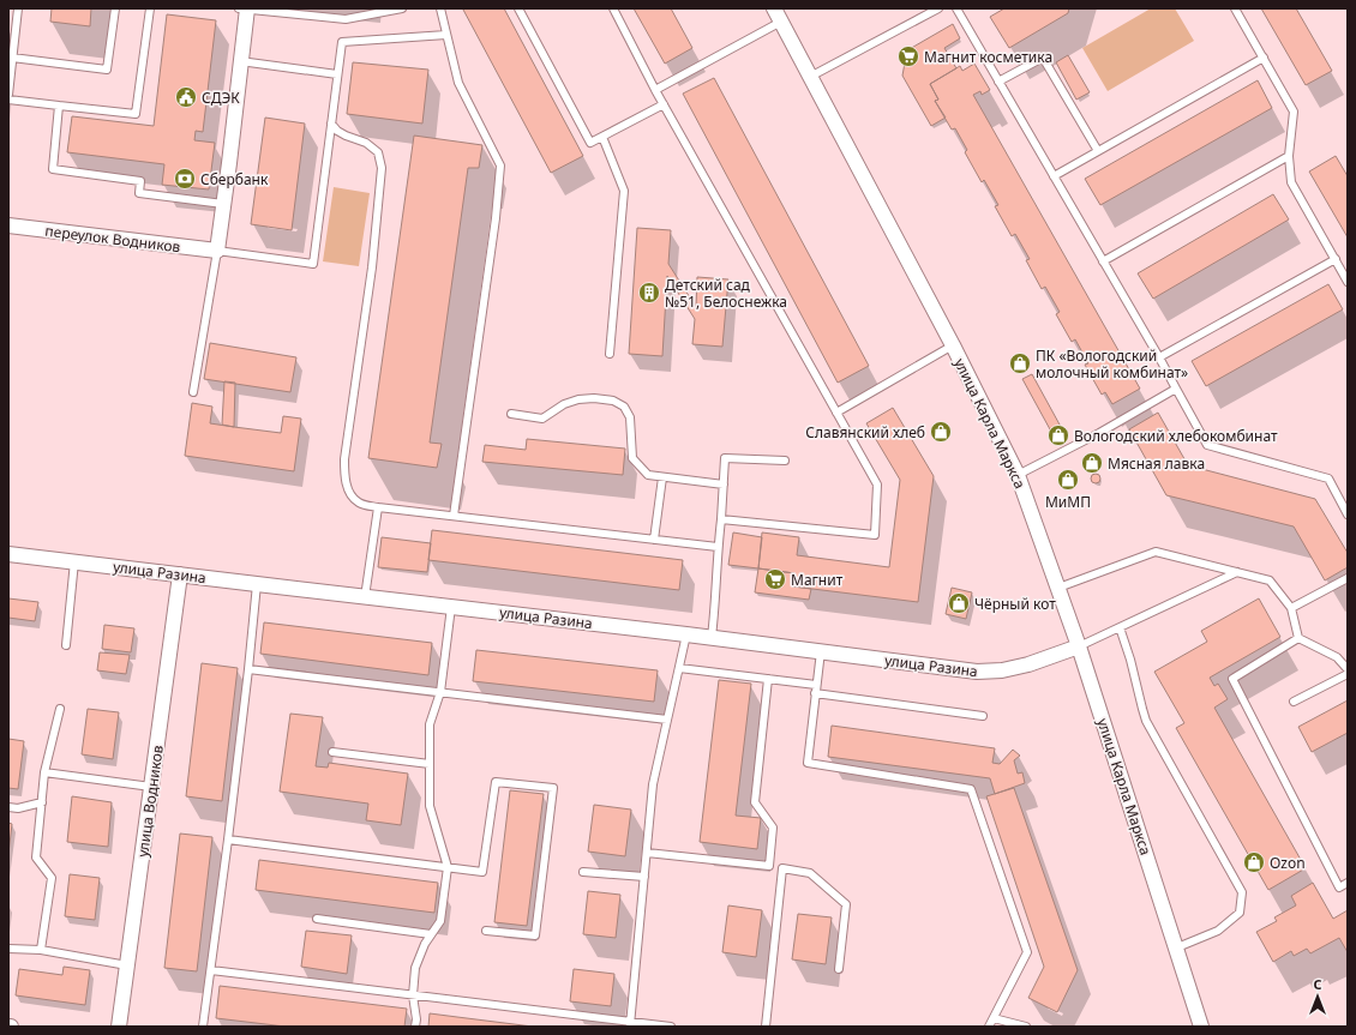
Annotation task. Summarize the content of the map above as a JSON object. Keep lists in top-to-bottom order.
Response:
{
  "streets": {
    "street": [
      "переулок Водников",
      "улица Карла Маркса",
      "улица Разина",
      "улица Водников"
    ]
  },
  "crossings": [
    ["улица Карла Маркса", "улица Разина"],
    ["улица Разина", "улица Водников"]
  ],
  "places": {
    "supermarket": ["Магнит косметика", "Магнит"],
    "public building": ["СДЭК"],
    "bank": ["Сбербанк"],
    "building": ["Детский сад №51, Белоснежка"],
    "shop": [
      "ПК «Вологодский молочный комбинат»",
      "Славянский хлеб",
      "Вологодский хлебокомбинат",
      "Мясная лавка",
      "МиМП",
      "Чёрный кот",
      "Ozon"
    ]
  },
  "north": "top"
}
